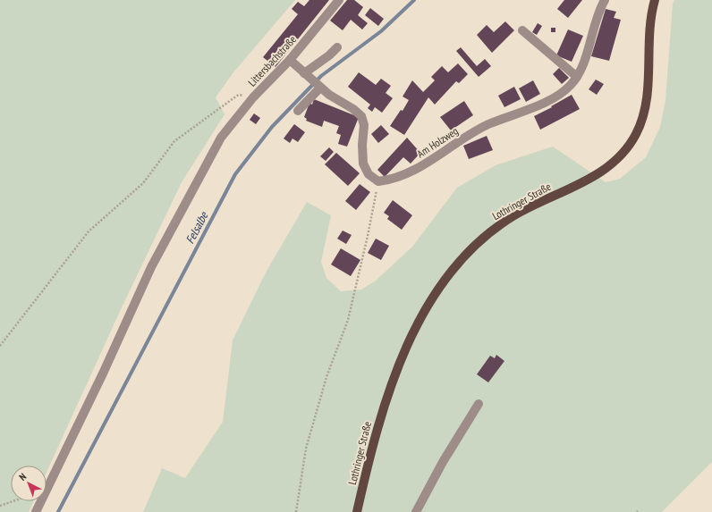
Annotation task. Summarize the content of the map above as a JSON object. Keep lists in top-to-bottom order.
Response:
{
  "streets": {
    "main road": ["Lothringer Straße"],
    "street": ["Littersbachstraße", "Am Holzweg"]
  },
  "water": ["Felsalbe"],
  "north": "top left"
}
